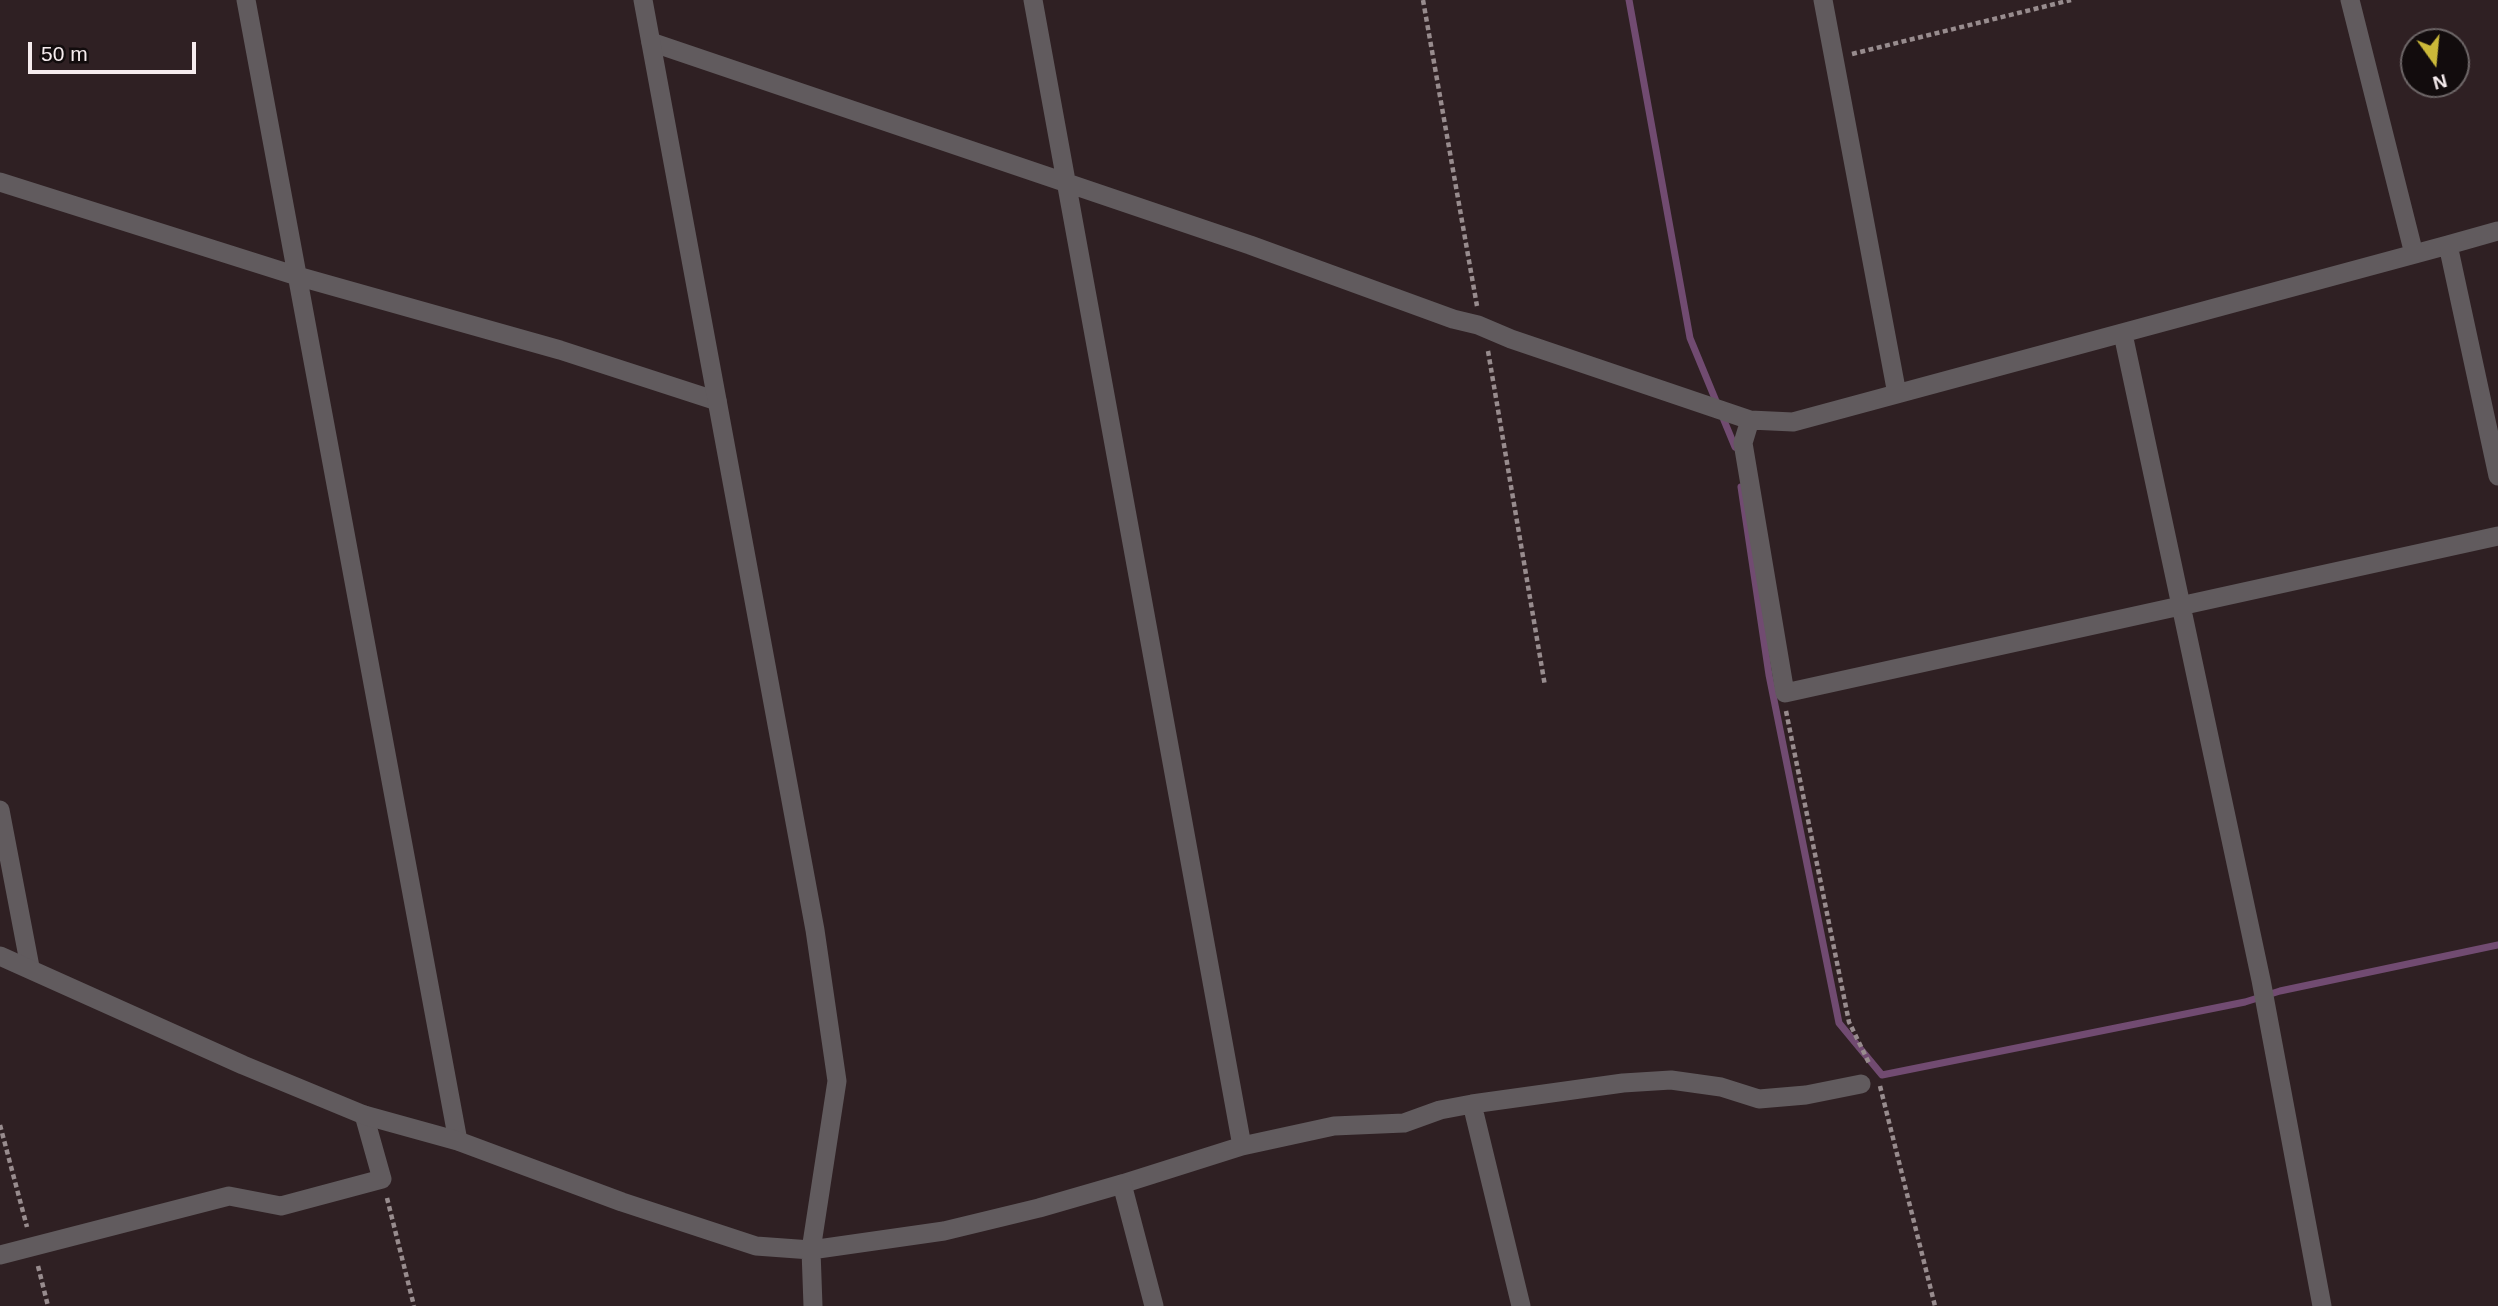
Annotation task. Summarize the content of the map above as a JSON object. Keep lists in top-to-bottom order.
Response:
{
  "scale_bar": "50 m",
  "north": "bottom"
}
